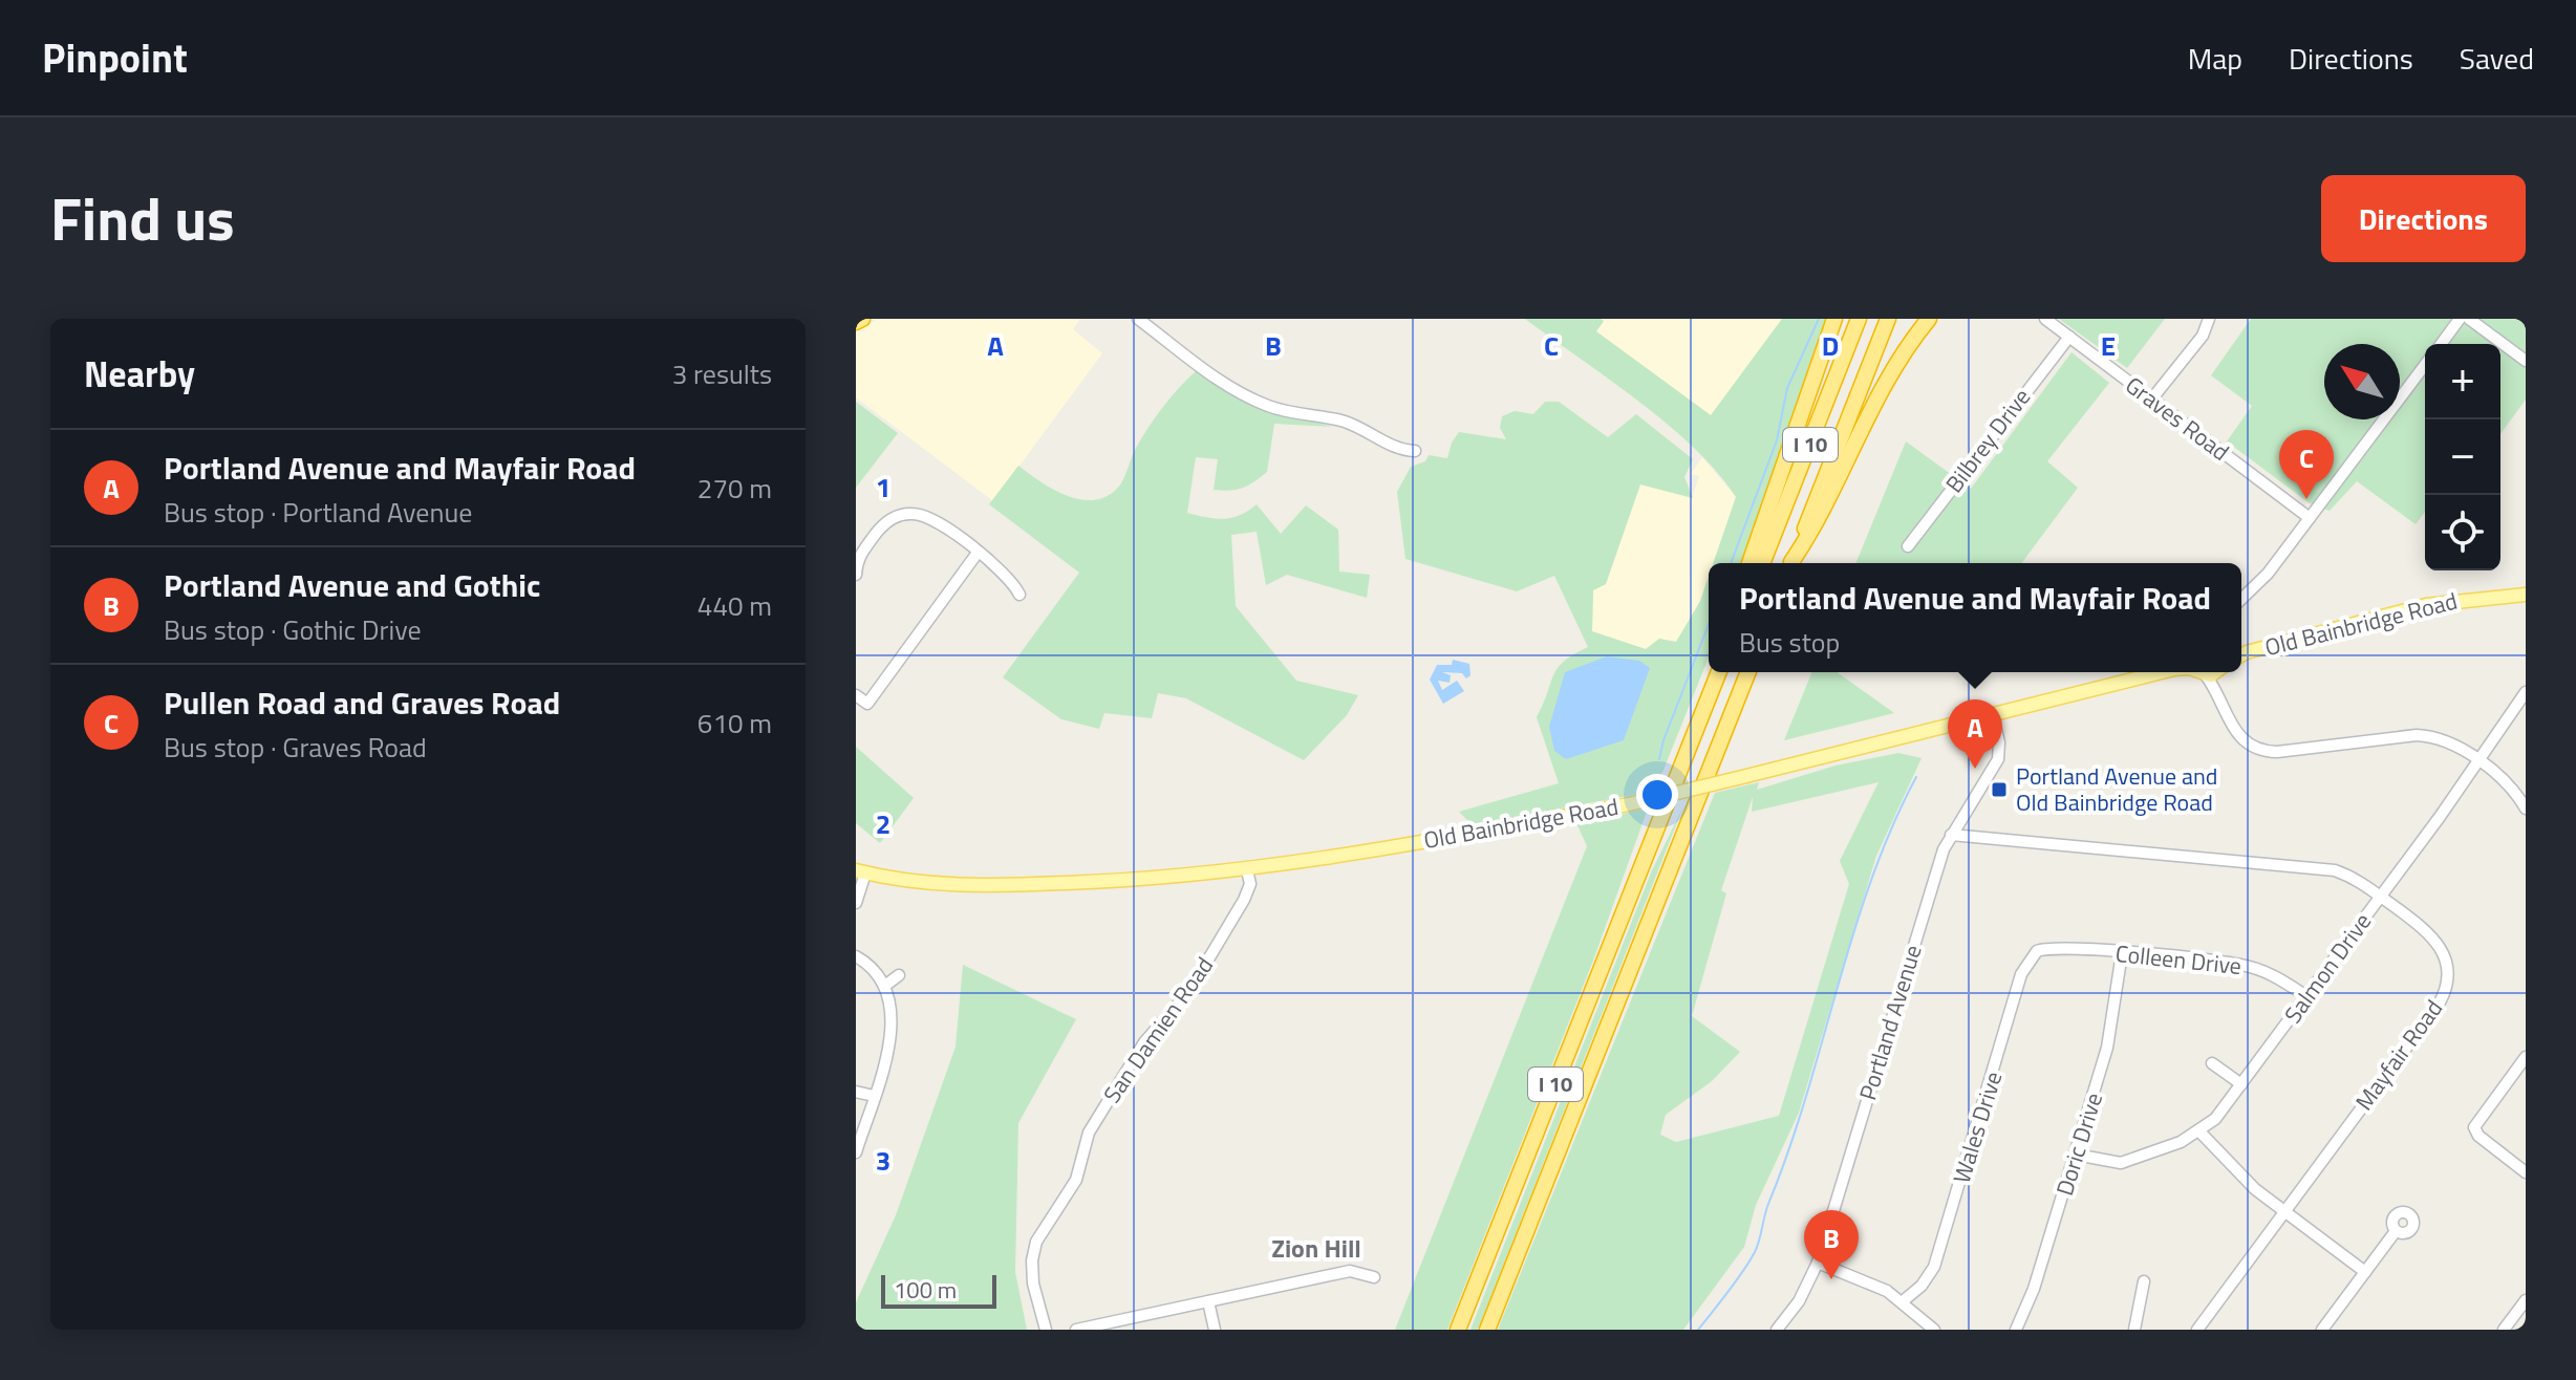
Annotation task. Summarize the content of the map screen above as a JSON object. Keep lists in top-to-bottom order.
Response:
{
  "streets": {
    "highway": ["I 10"],
    "main road": ["Old Bainbridge Road"],
    "street": [
      "Graves Road",
      "Bilbrey Drive",
      "Colleen Drive",
      "Salmon Drive",
      "Portland Avenue",
      "San Damien Road",
      "Mayfair Road",
      "Wales Drive",
      "Doric Drive"
    ]
  },
  "crossings": [
    ["Graves Road", "Bilbrey Drive"],
    ["Old Bainbridge Road", "Portland Avenue"],
    ["Old Bainbridge Road", "San Damien Road"],
    ["Colleen Drive", "Salmon Drive"],
    ["Colleen Drive", "Wales Drive"],
    ["Colleen Drive", "Doric Drive"],
    ["Salmon Drive", "Mayfair Road"],
    ["Salmon Drive", "Doric Drive"],
    ["Portland Avenue", "Mayfair Road"]
  ],
  "districts": ["Zion Hill"],
  "places": {
    "transit": ["Portland Avenue and Old Bainbridge Road"]
  },
  "scale_bar": "100 m",
  "north": "top left",
  "page": {
    "header": "Pinpoint",
    "nav": ["Map", "Directions", "Saved"],
    "title": "Find us",
    "buttons": "Directions",
    "heading": ["Nearby", "3 results"],
    "map_buttons": ["+", "−"],
    "list": [
      {
        "mark": "A",
        "name": "Portland Avenue and Mayfair Road",
        "note": "Bus stop · Portland Avenue",
        "value": "270 m"
      },
      {
        "mark": "B",
        "name": "Portland Avenue and Gothic",
        "note": "Bus stop · Gothic Drive",
        "value": "440 m"
      },
      {
        "mark": "C",
        "name": "Pullen Road and Graves Road",
        "note": "Bus stop · Graves Road",
        "value": "610 m"
      }
    ],
    "pins": ["C", "A", "B"],
    "popup": ["Portland Avenue and Mayfair Road", "Bus stop"],
    "scale": "100 m"
  },
  "grid": {
    "columns": [
      "A",
      "B",
      "C",
      "D",
      "E"
    ],
    "rows": ["1", "2", "3"]
  }
}
